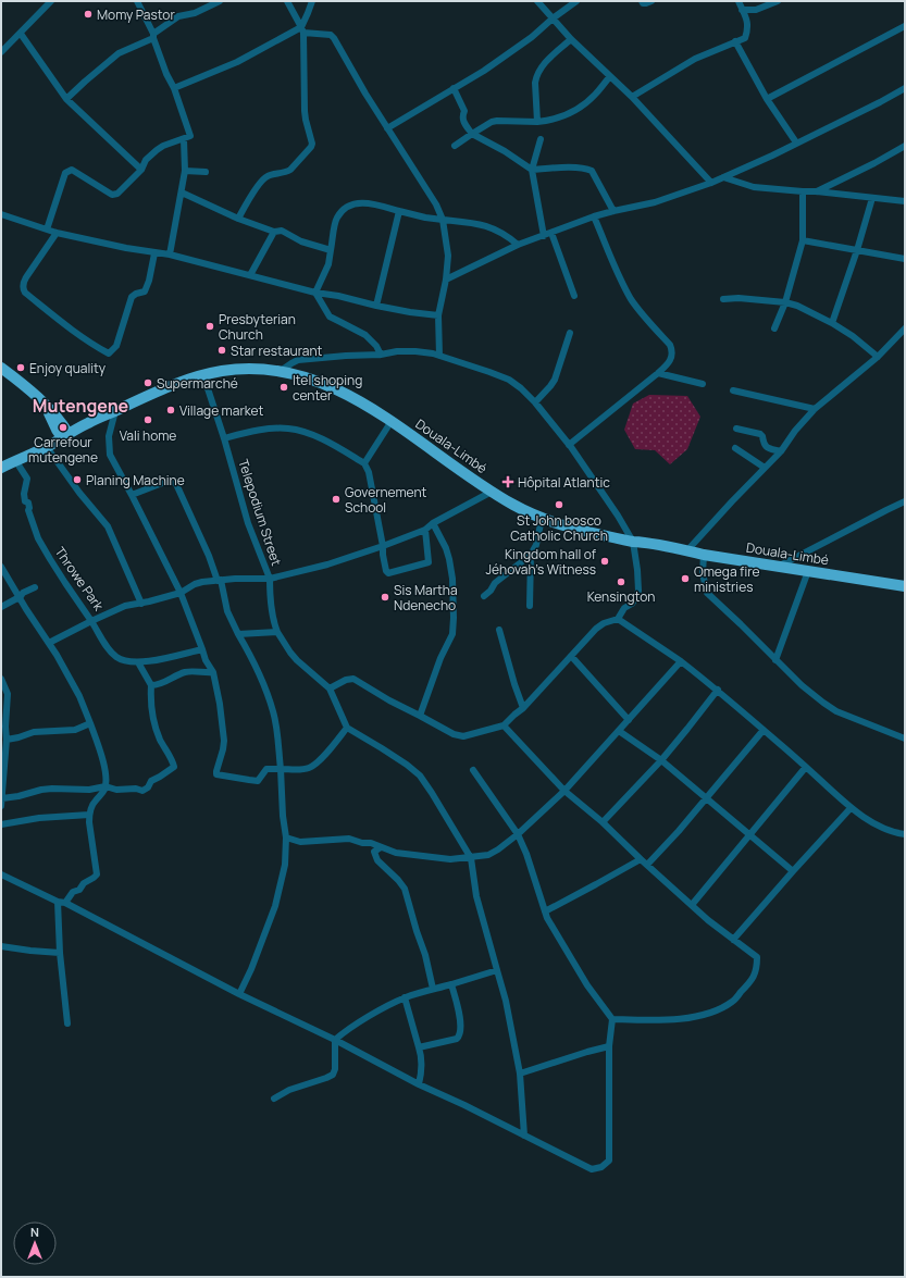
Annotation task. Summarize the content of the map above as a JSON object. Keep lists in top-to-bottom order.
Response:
{
  "streets": {
    "highway": ["Douala-Limbé"],
    "street": ["Telepodium Street", "Throwe Park"]
  },
  "crossings": [
    ["Douala-Limbé", "Telepodium Street"],
    ["Douala-Limbé", "Throwe Park"],
    ["Telepodium Street", "Throwe Park"]
  ],
  "districts": ["Mutengene"],
  "places": {
    "other": [
      "Momy Pastor",
      "Presbyterian Church",
      "Star restaurant",
      "Enjoy quality",
      "Supermarché",
      "Itel shoping center",
      "Village market",
      "Vali home",
      "Carrefour mutengene",
      "Planing Machine",
      "Governement School",
      "St John bosco Catholic Church",
      "Kingdom hall of Jéhovah's Witness",
      "Omega fire ministries",
      "Kensington",
      "Sis Martha Ndenecho"
    ],
    "health": ["Hôpital Atlantic"]
  },
  "north": "top"
}
